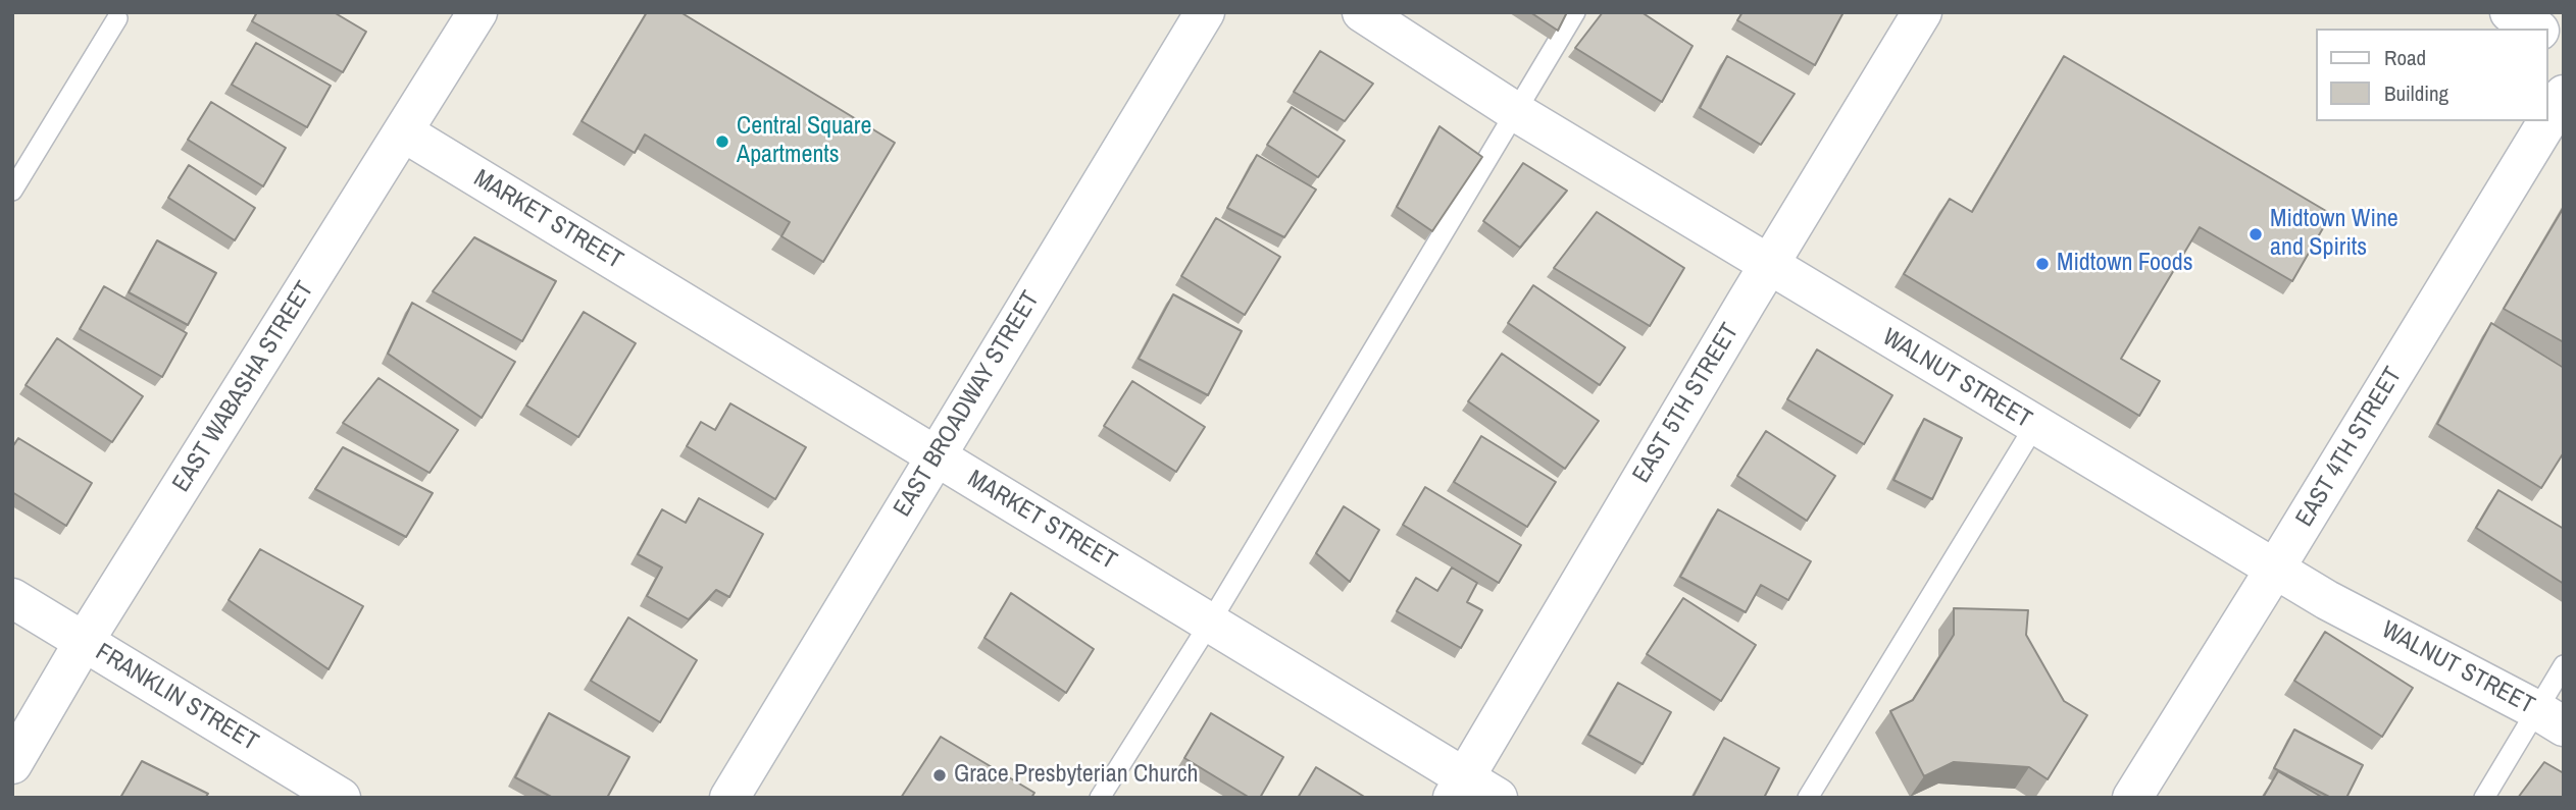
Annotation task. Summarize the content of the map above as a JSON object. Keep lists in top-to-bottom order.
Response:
{
  "streets": {
    "street": [
      "MARKET STREET",
      "WALNUT STREET",
      "EAST WABASHA STREET",
      "EAST 5TH STREET",
      "EAST BROADWAY STREET",
      "EAST 4TH STREET",
      "FRANKLIN STREET"
    ]
  },
  "crossings": [
    ["MARKET STREET", "EAST WABASHA STREET"],
    ["MARKET STREET", "EAST 5TH STREET"],
    ["MARKET STREET", "EAST BROADWAY STREET"],
    ["WALNUT STREET", "EAST 5TH STREET"],
    ["WALNUT STREET", "EAST 4TH STREET"],
    ["EAST WABASHA STREET", "FRANKLIN STREET"]
  ],
  "places": [
    "Central Square Apartments",
    "Midtown Wine and Spirits",
    "Midtown Foods",
    "Grace Presbyterian Church"
  ],
  "legend": ["Road", "Building"]
}
